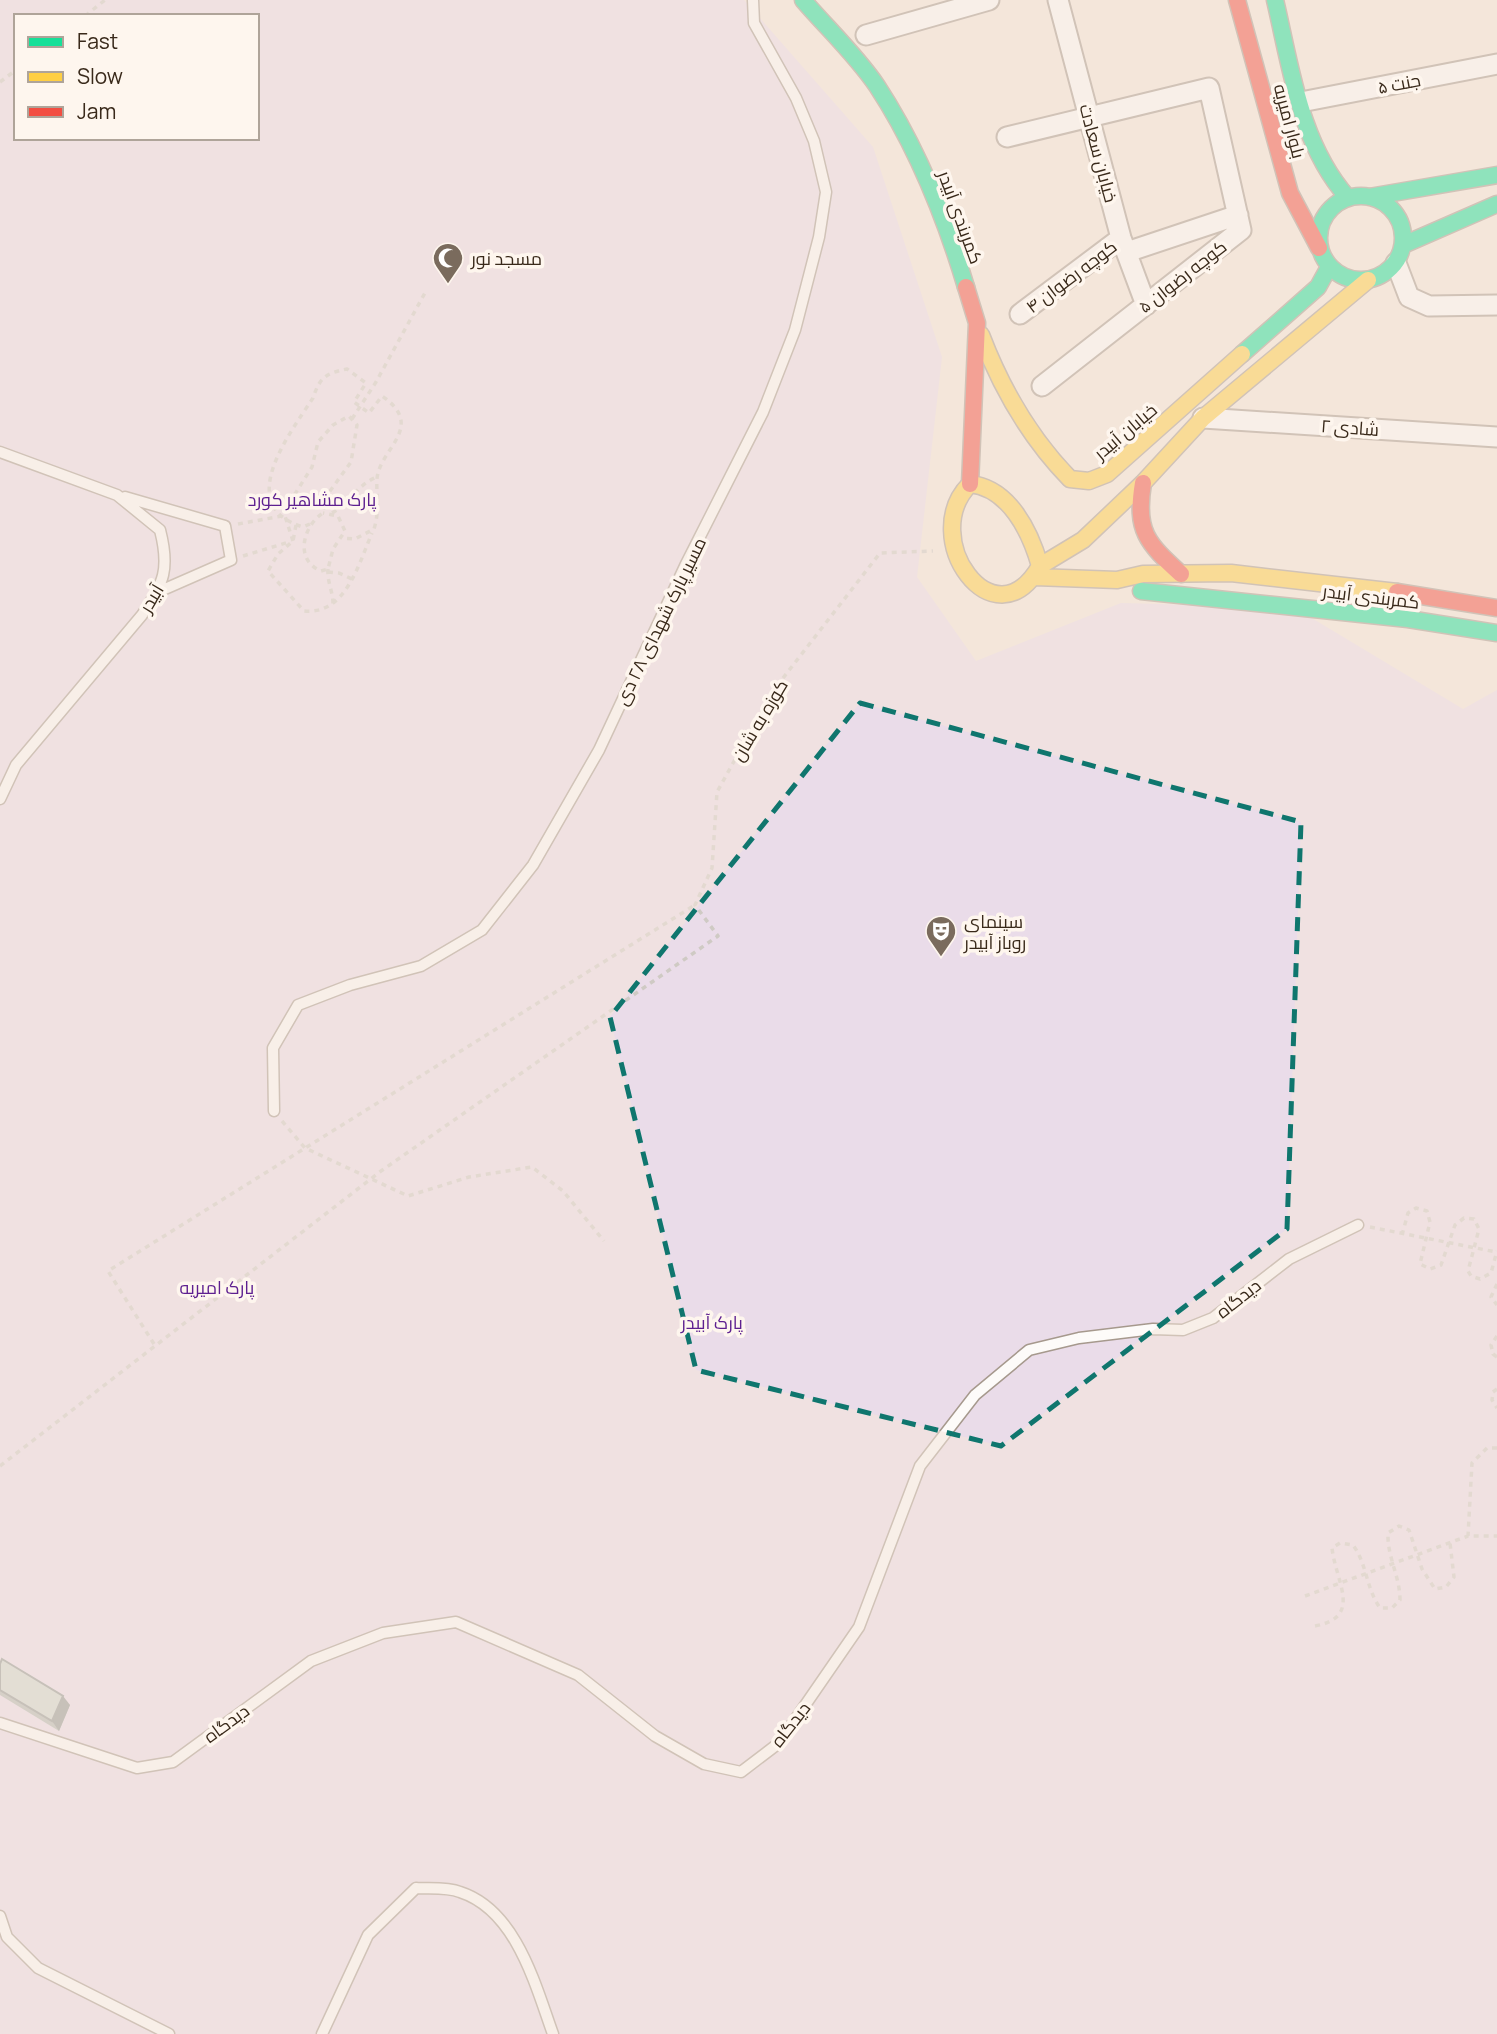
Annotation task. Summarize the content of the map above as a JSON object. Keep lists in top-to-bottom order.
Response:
{
  "streets": {
    "main road": ["بلوار امیریه", "کمربندی آبیدر", "خیابان آبیدر"],
    "street": [
      "جنت ۵",
      "خیابان سعادت",
      "کوچه رضوان ۴",
      "کوچه رضوان ۵",
      "شادی ۲"
    ],
    "lane": ["آبیدر", "مسیر پارک شهدای ۲۸ دی", "دیدگاه"],
    "path": ["کوزه به شان"]
  },
  "crossings": [
    ["جنت ۵", "بلوار امیریه"],
    ["بلوار امیریه", "خیابان آبیدر"],
    ["خیابان سعادت", "کوچه رضوان ۴"],
    ["خیابان سعادت", "کوچه رضوان ۵"],
    ["کمربندی آبیدر", "خیابان آبیدر"],
    ["کمربندی آبیدر", "کوزه به شان"],
    ["کوچه رضوان ۴", "کوچه رضوان ۵"]
  ],
  "parks": ["پارک مشاهیر کورد", "پارک امیریه", "پارک آبیدر"],
  "places": {
    "mosque": ["مسجد نور"],
    "theatre": ["سینمای روباز آبیدر"]
  },
  "legend": ["Fast", "Slow", "Jam"]
}
